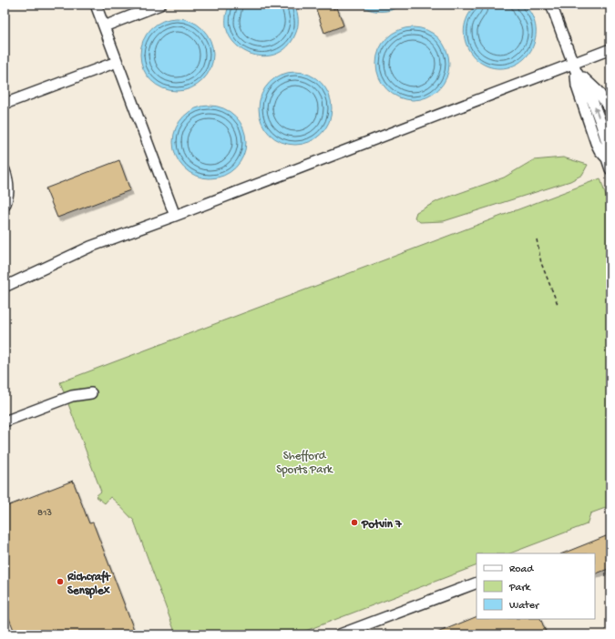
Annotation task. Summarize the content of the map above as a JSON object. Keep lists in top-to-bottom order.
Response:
{
  "parks": ["Shefford Sports Park"],
  "places": ["Potvin 7", "Richcraft Sensplex"],
  "house_numbers": ["813"],
  "legend": ["Road", "Park", "Water"]
}
